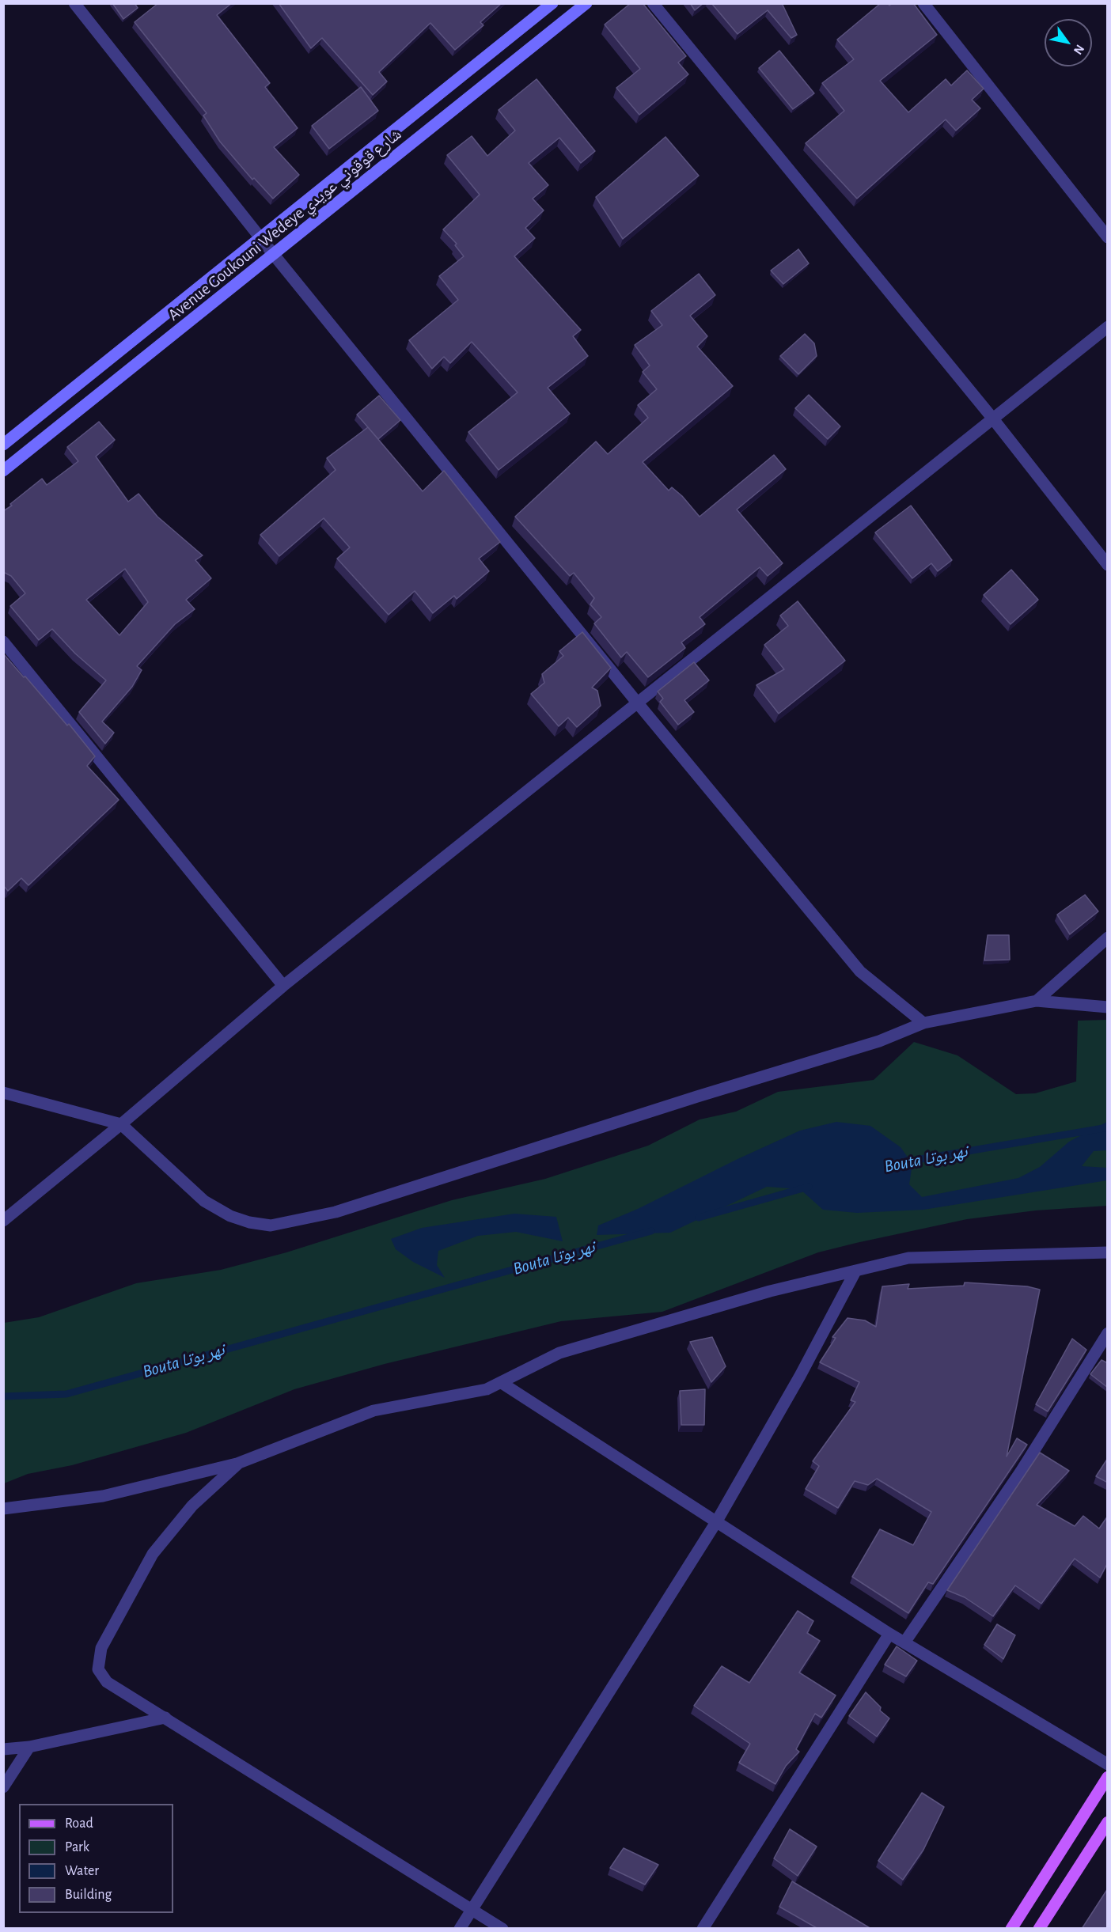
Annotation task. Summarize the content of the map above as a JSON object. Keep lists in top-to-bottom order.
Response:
{
  "streets": {
    "street": ["Avenue Goukouni Wedeye شارع قوقوني عويدي"]
  },
  "water": ["Bouta نهر بوتا"],
  "legend": [
    "Road",
    "Park",
    "Water",
    "Building"
  ],
  "north": "bottom right"
}
